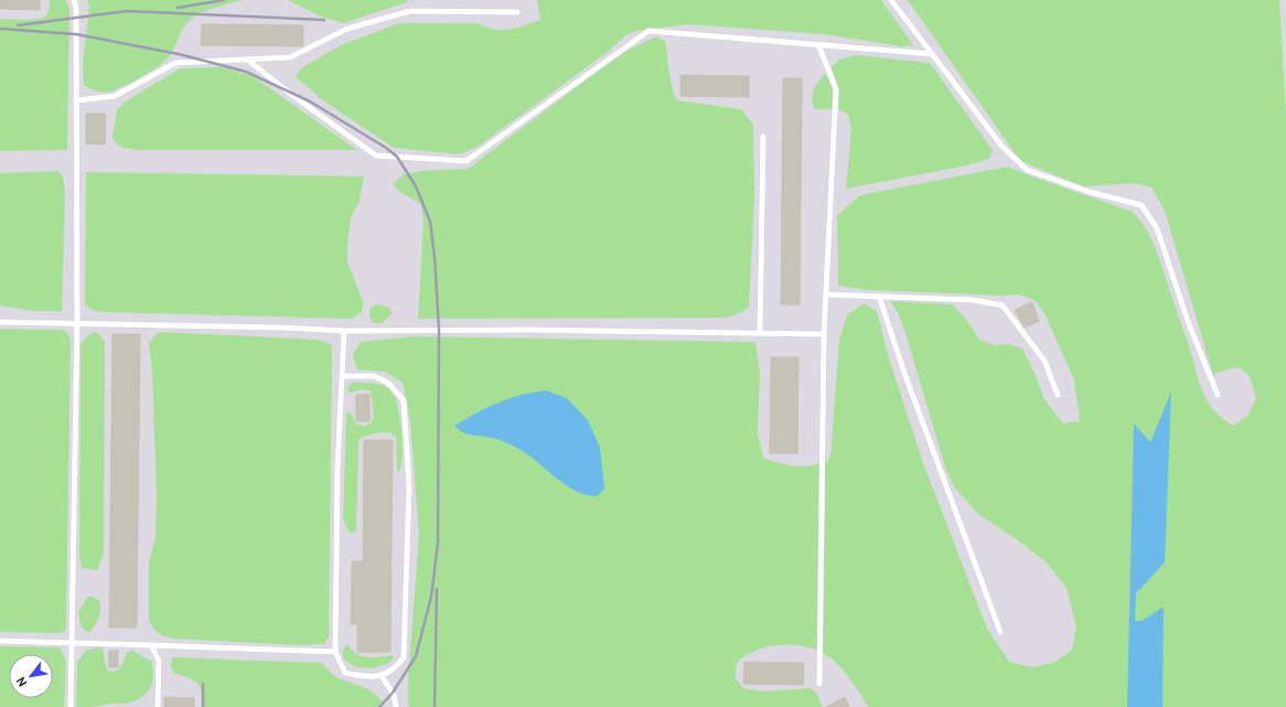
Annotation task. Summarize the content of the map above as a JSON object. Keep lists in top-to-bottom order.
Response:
{
  "north": "bottom left"
}
